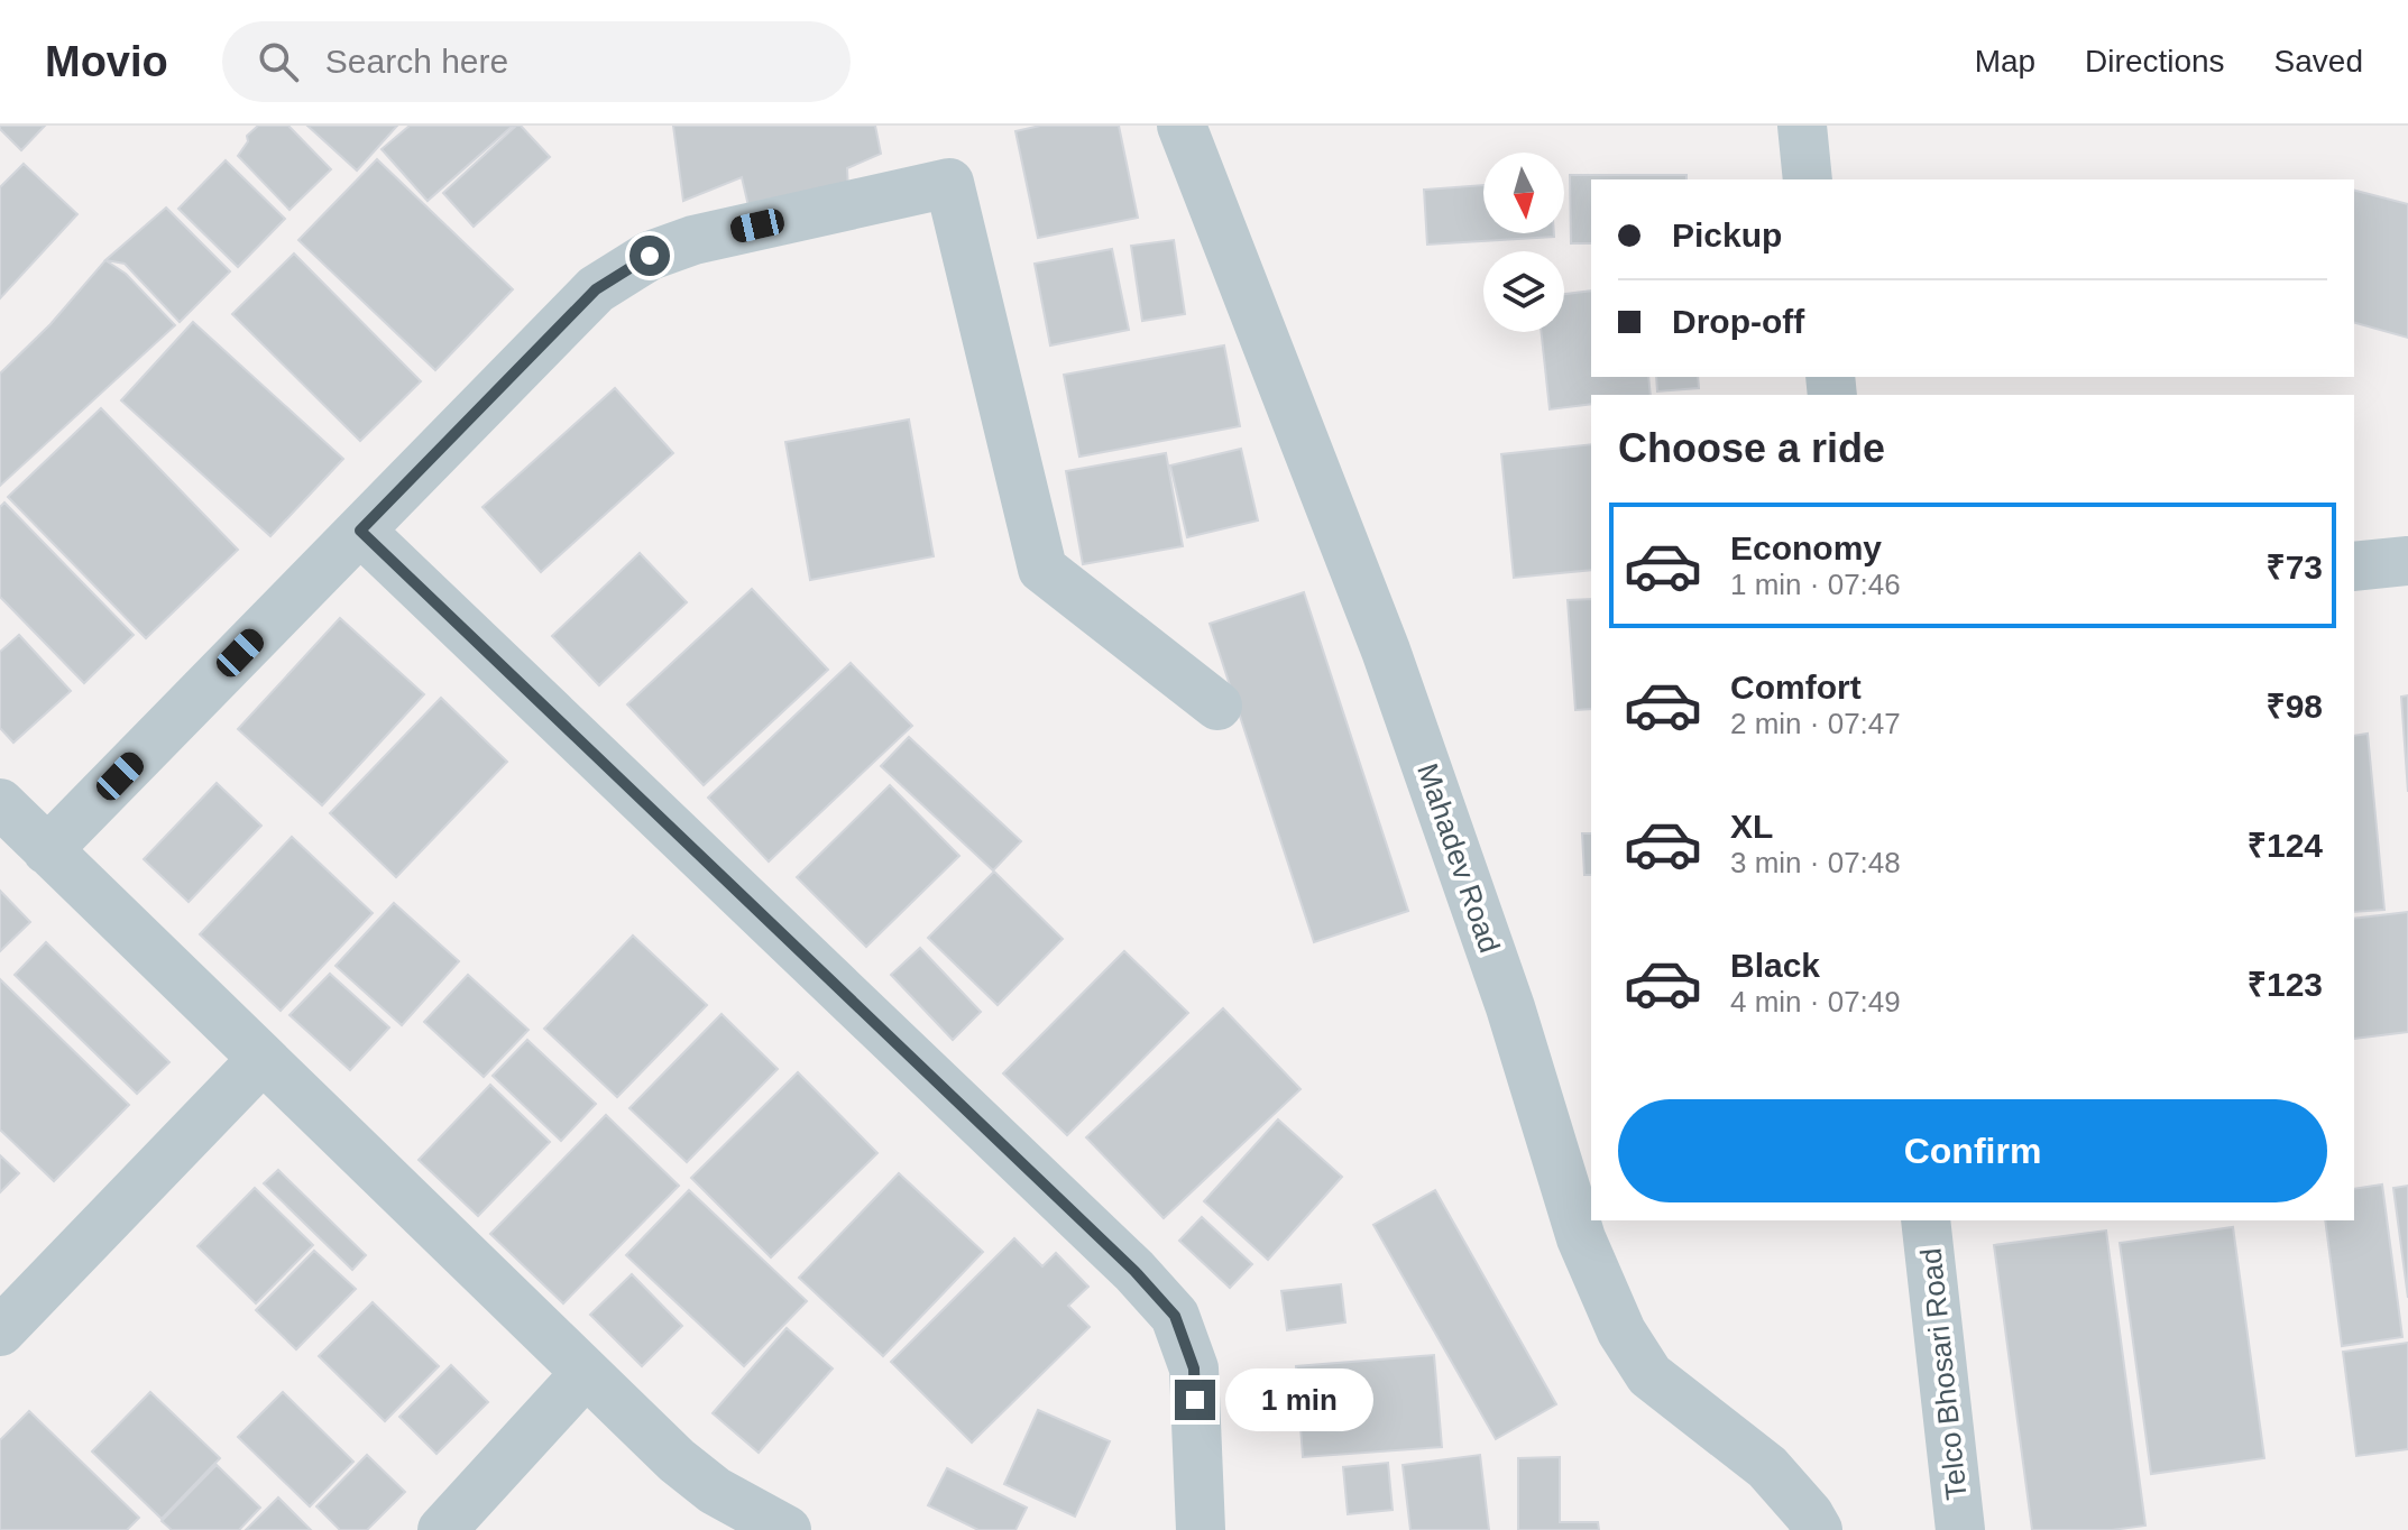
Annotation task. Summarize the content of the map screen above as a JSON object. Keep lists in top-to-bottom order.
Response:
{
  "streets": {
    "lane": ["Mahadev Road", "Telco Bhosari Road"]
  },
  "north": "bottom",
  "page": {
    "header": "Movio",
    "search": "Search here",
    "nav": ["Map", "Directions", "Saved"],
    "banner": ["Pickup", "Drop-off"],
    "heading": "Choose a ride",
    "list": [
      {
        "name": "Economy",
        "note": "1 min · 07:46",
        "value": "₹73"
      },
      {
        "name": "Comfort",
        "note": "2 min · 07:47",
        "value": "₹98"
      },
      {
        "name": "XL",
        "note": "3 min · 07:48",
        "value": "₹124"
      },
      {
        "name": "Black",
        "note": "4 min · 07:49",
        "value": "₹123"
      }
    ],
    "buttons": "Confirm",
    "bubble": "1 min"
  }
}
